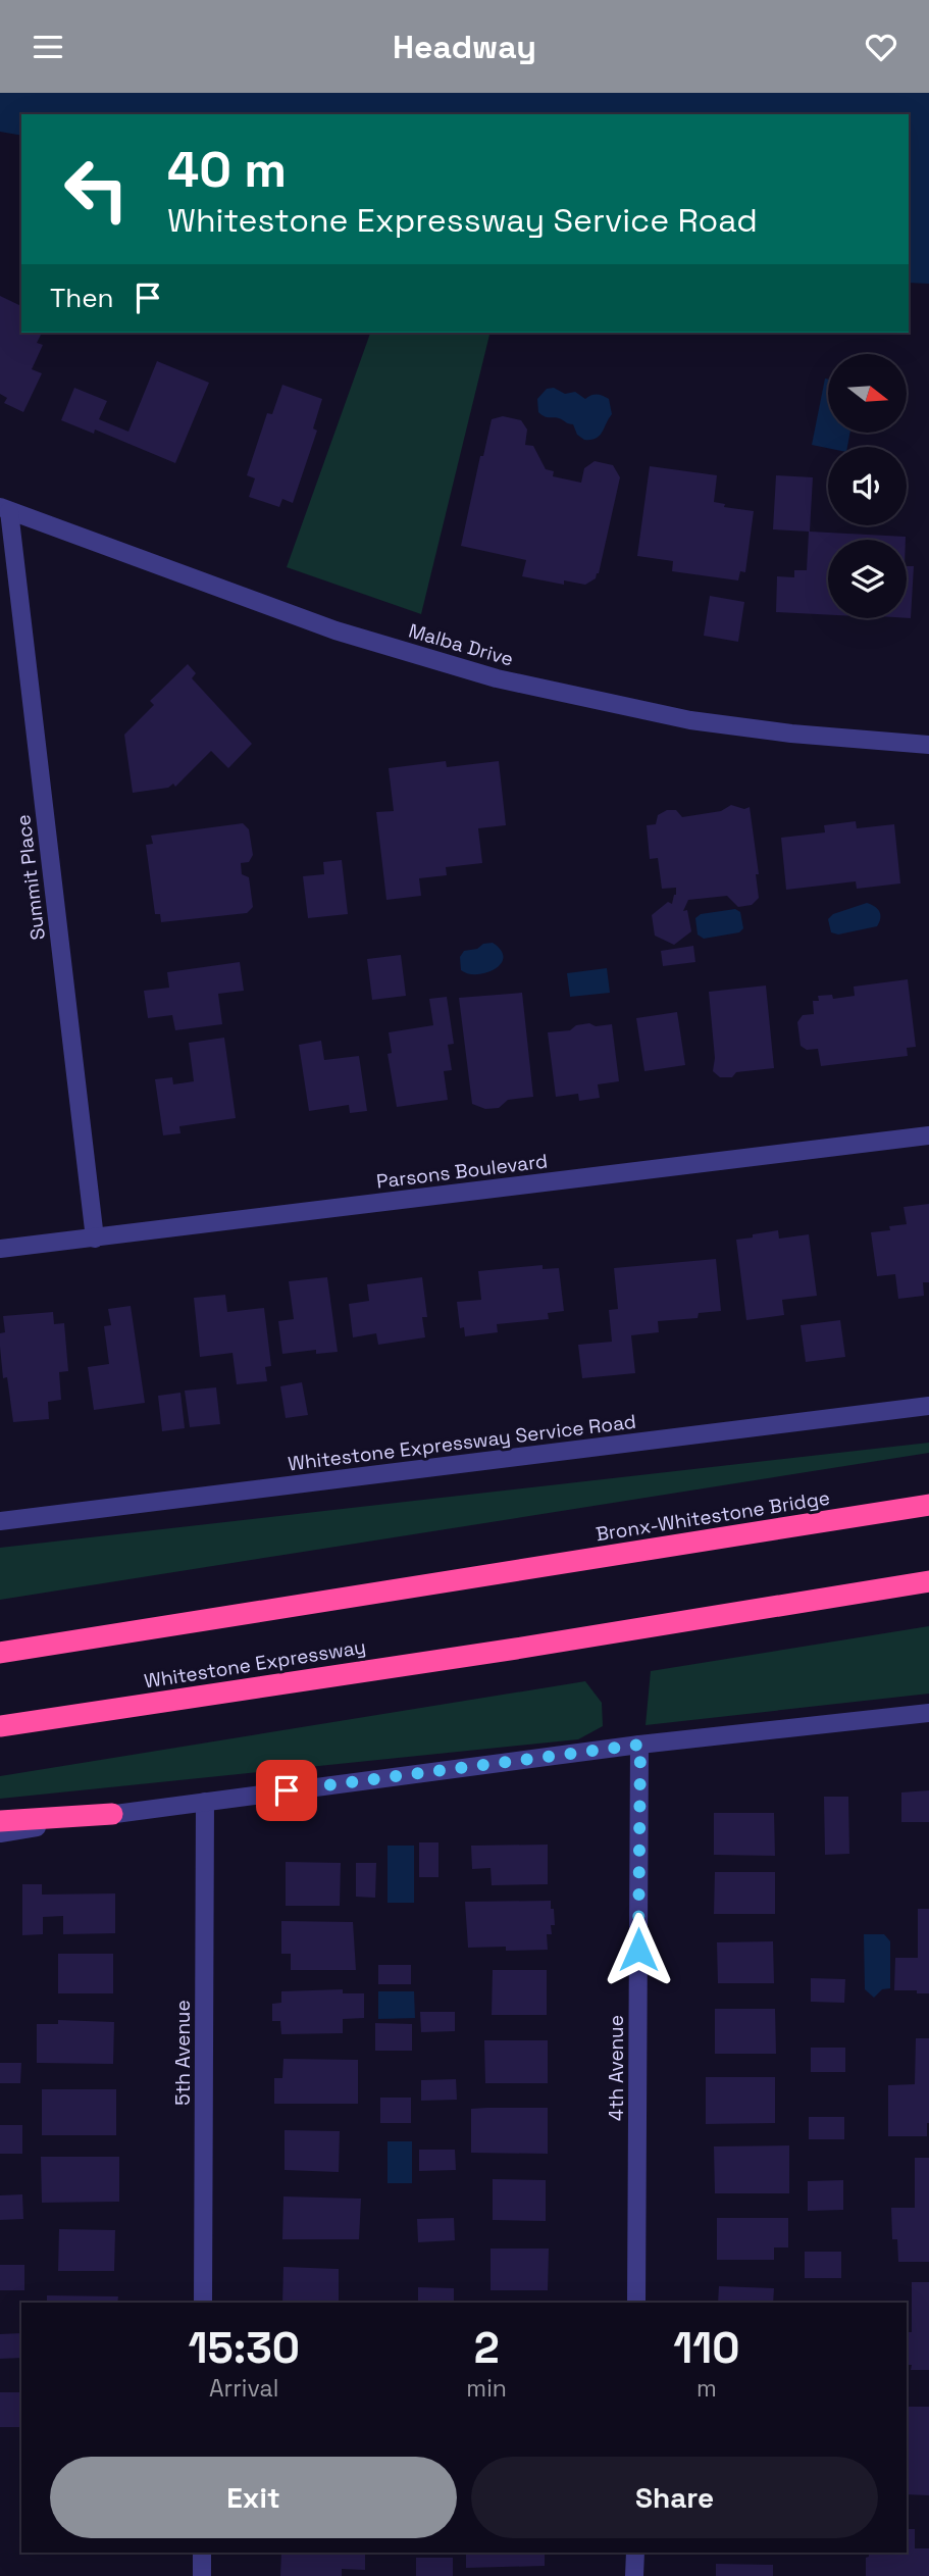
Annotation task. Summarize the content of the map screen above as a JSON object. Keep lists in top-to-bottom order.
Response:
{
  "streets": {
    "highway": ["Bronx-Whitestone Bridge", "Whitestone Expressway"],
    "street": [
      "Malba Drive",
      "Summit Place",
      "Parsons Boulevard",
      "Whitestone Expressway Service Road",
      "5th Avenue",
      "4th Avenue"
    ]
  },
  "crossings": [
    ["Malba Drive", "Summit Place"],
    ["Summit Place", "Parsons Boulevard"]
  ],
  "north": "right",
  "page": {
    "header": "Headway",
    "turn": ["40 m", "Whitestone Expressway Service Road"],
    "then": "Then",
    "eta": [
      "15:30",
      "Arrival",
      "2",
      "min",
      "110",
      "m"
    ],
    "buttons": ["Exit", "Share"]
  }
}
